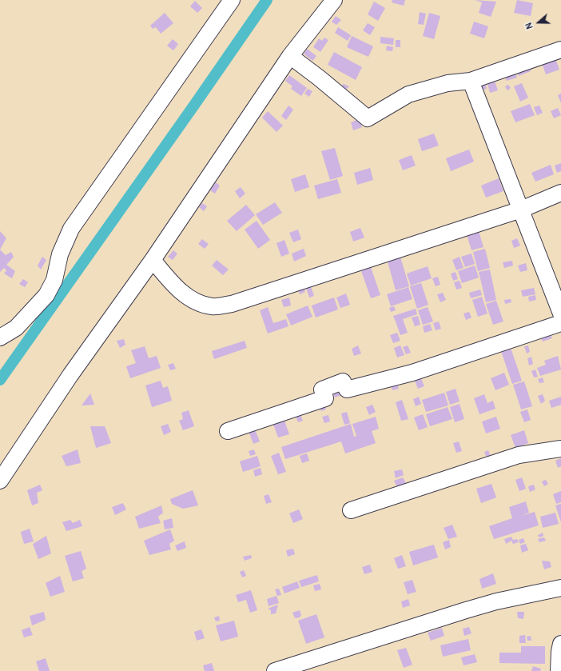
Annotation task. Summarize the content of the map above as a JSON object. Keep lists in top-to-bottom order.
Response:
{
  "north": "left"
}
